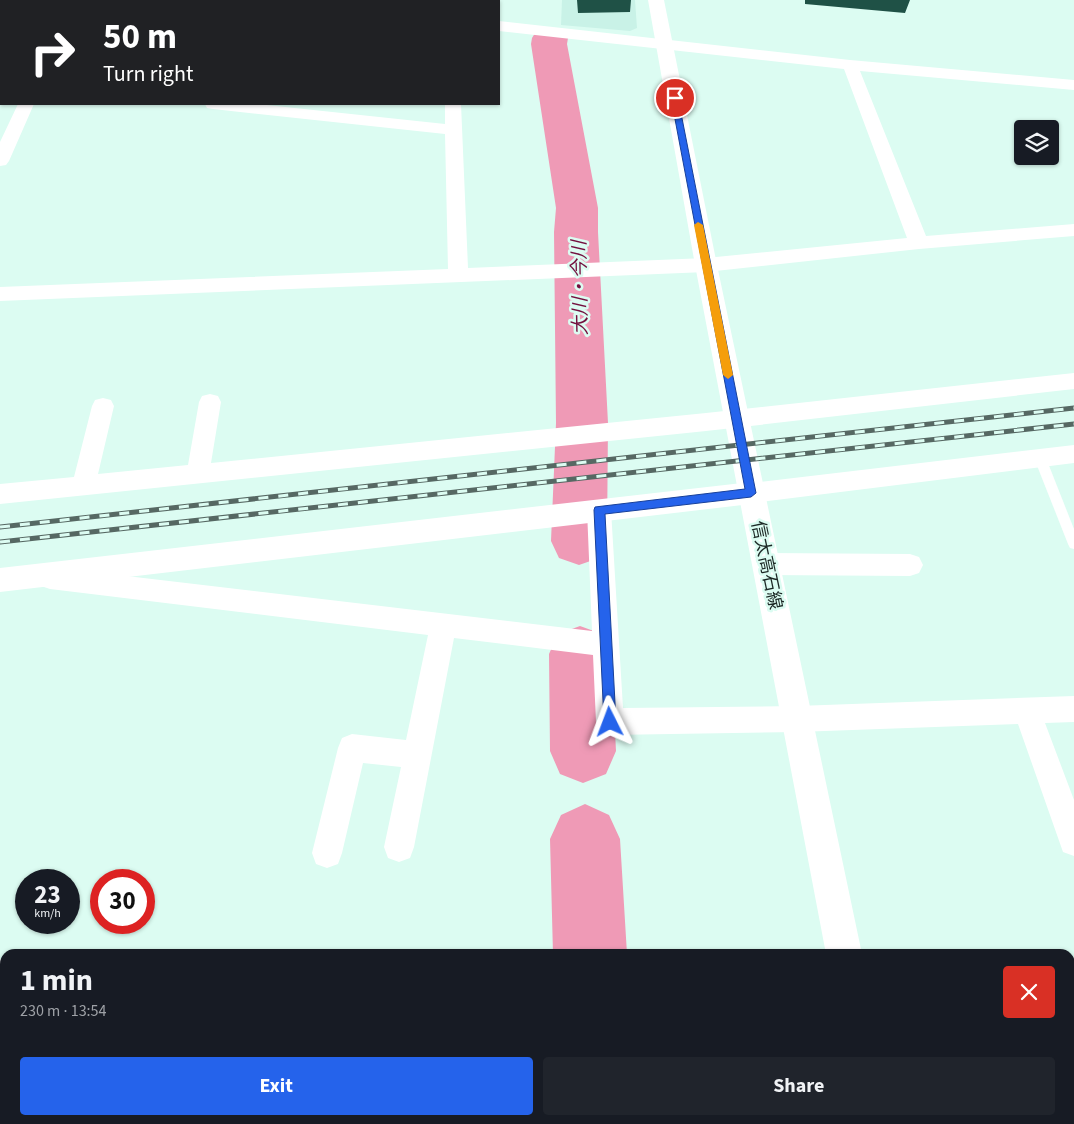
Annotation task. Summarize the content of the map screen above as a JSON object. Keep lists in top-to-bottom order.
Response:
{
  "streets": {
    "main road": ["信太高石線"]
  },
  "water": ["大川・今川"],
  "page": {
    "turn": ["50 m", "Turn right"],
    "speed": "23 km/h",
    "limit": "30",
    "heading": ["1 min", "230 m · 13:54"],
    "buttons": ["Exit", "Share"]
  }
}
